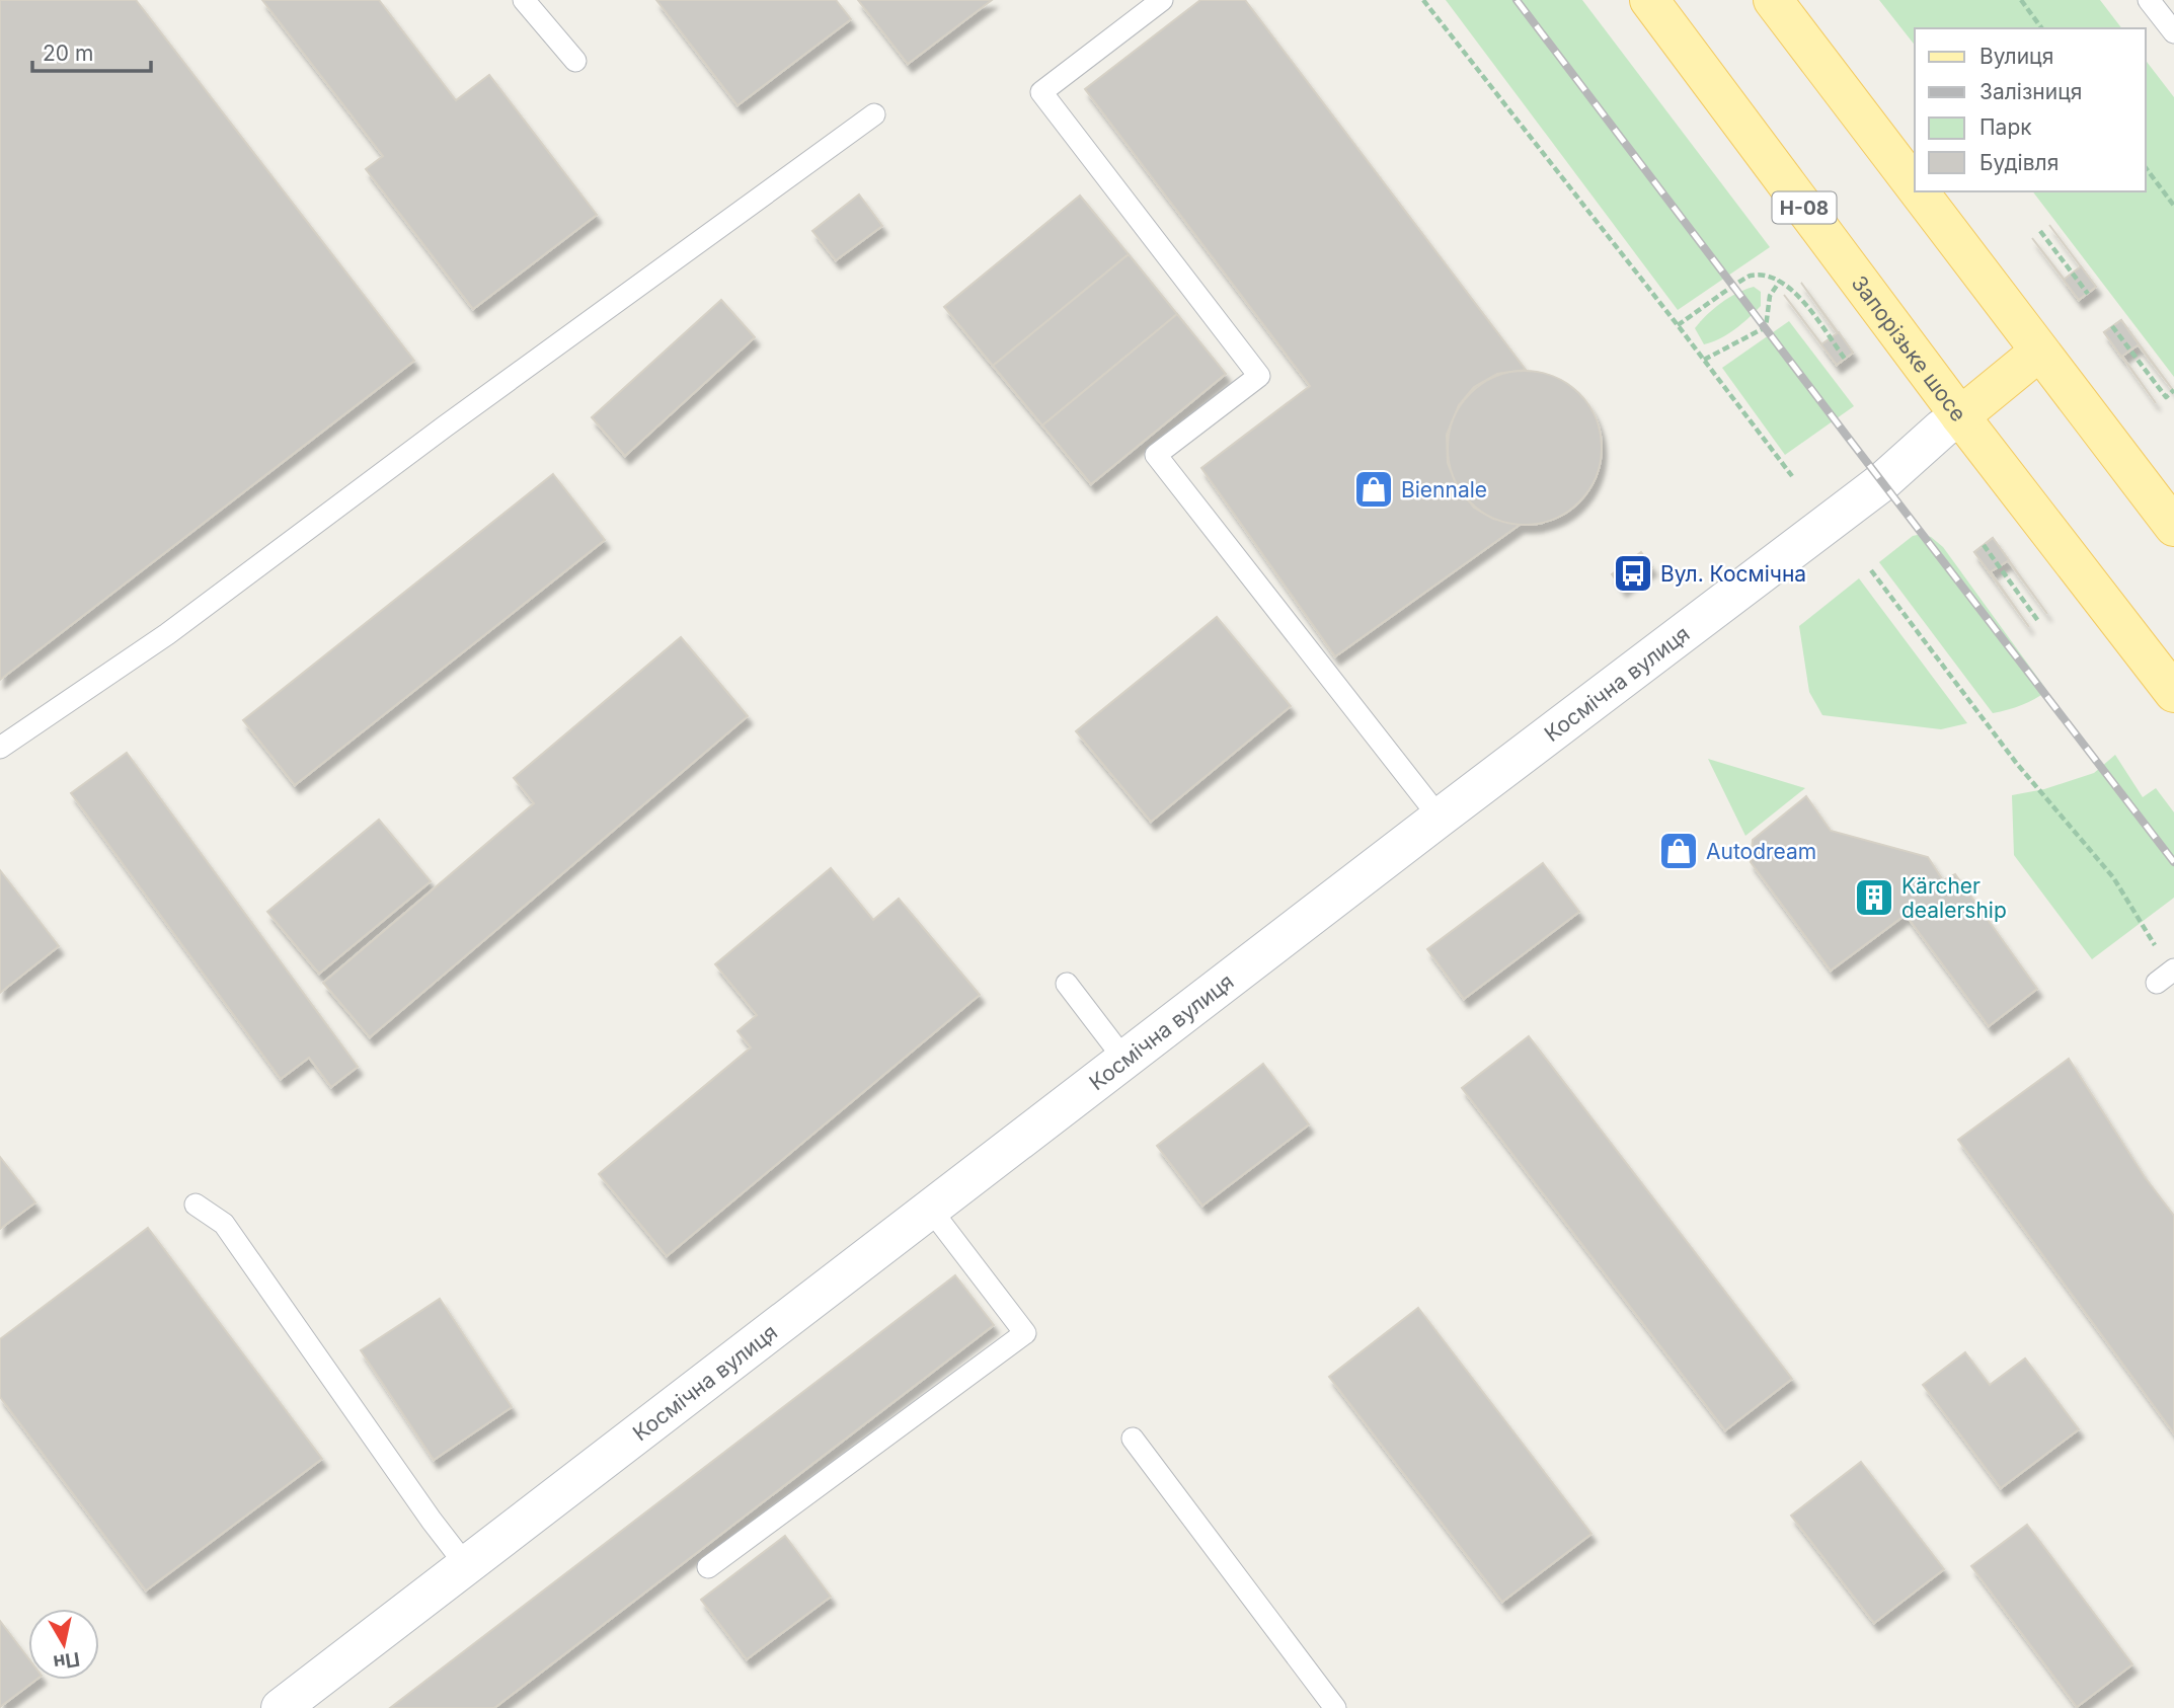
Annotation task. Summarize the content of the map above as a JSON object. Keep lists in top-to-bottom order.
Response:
{
  "streets": {
    "main road": ["Н-08", "Запорізьке шосе", "Космічна вулиця"]
  },
  "crossings": [
    ["Запорізьке шосе", "Космічна вулиця"]
  ],
  "places": {
    "shop": ["Biennale", "Autodream"],
    "bus stop": ["Вул. Космічна"],
    "building": ["Kärcher dealership"]
  },
  "legend": [
    "Вулиця",
    "Залізниця",
    "Парк",
    "Будівля"
  ],
  "scale_bar": "20 m",
  "north": "bottom"
}
